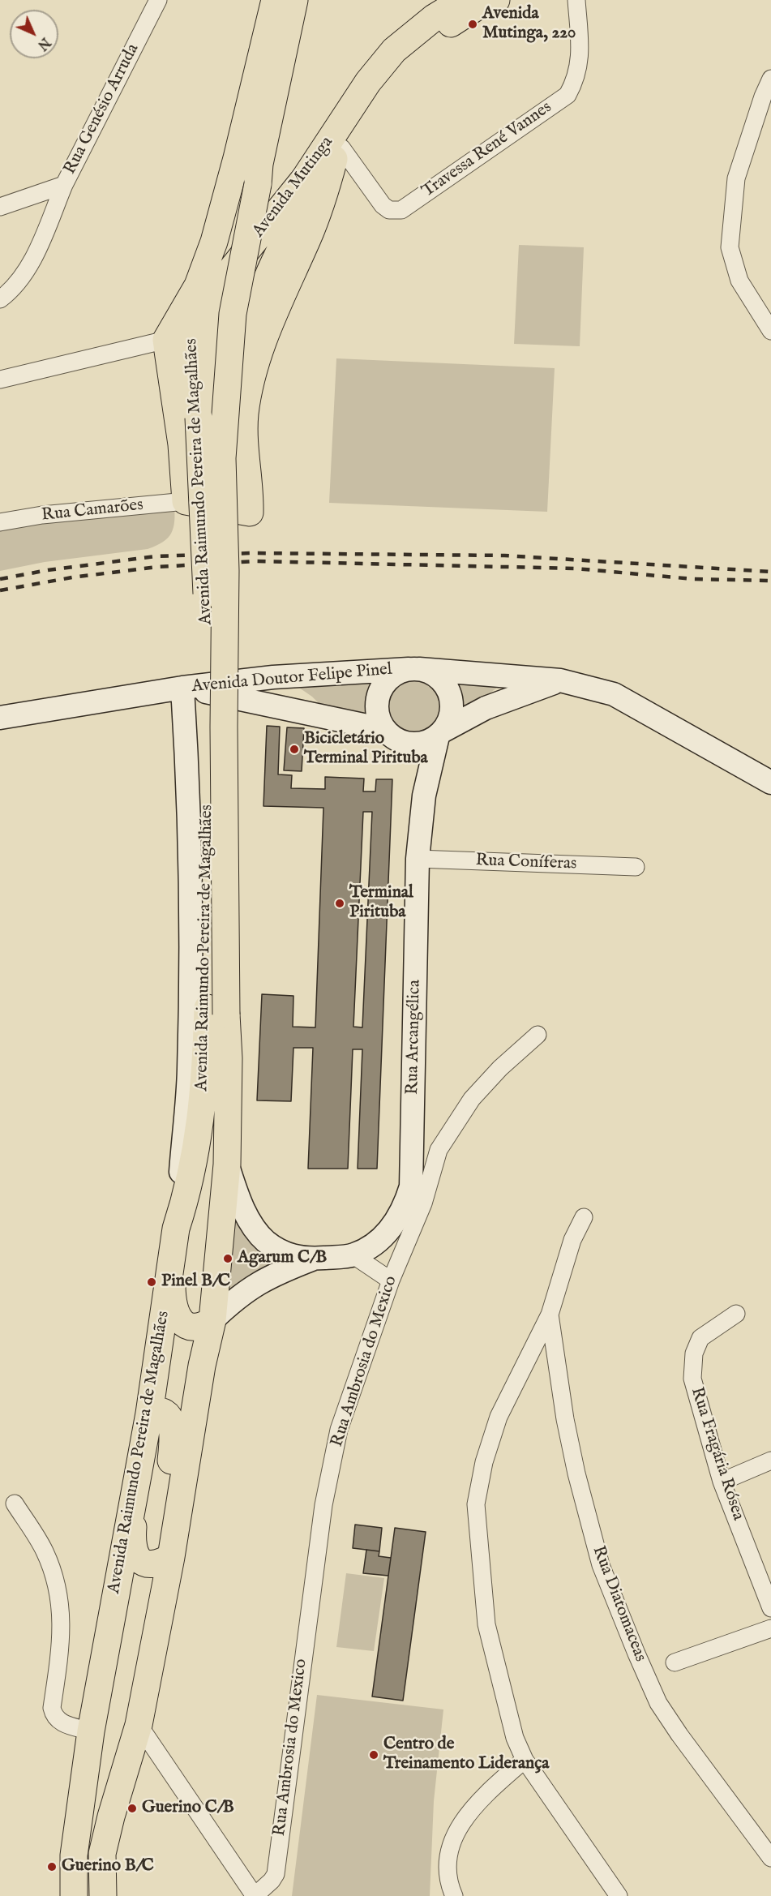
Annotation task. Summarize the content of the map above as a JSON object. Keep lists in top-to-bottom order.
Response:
{
  "streets": {
    "main road": [
      "Avenida Mutinga",
      "Avenida Raimundo Pereira de Magalhães",
      "Avenida Doutor Felipe Pinel",
      "Rua Arcangélica"
    ],
    "street": [
      "Rua Genésio Arruda",
      "Travessa René Vannes",
      "Rua Camarões",
      "Rua Coníferas",
      "Rua Ambrosia do Mexico",
      "Rua Fragária Rósea",
      "Rua Diatomaceas"
    ]
  },
  "crossings": [
    ["Travessa René Vannes", "Avenida Mutinga"],
    ["Avenida Mutinga", "Avenida Raimundo Pereira de Magalhães"],
    ["Avenida Doutor Felipe Pinel", "Rua Arcangélica"],
    ["Rua Coníferas", "Rua Arcangélica"]
  ],
  "places": [
    "Avenida Mutinga, 220",
    "Bicicletário Terminal Pirituba",
    "Terminal Pirituba",
    "Agarum C/B",
    "Pinel B/C",
    "Centro de Treinamento Liderança",
    "Guerino C/B",
    "Guerino B/C"
  ],
  "north": "bottom right"
}
